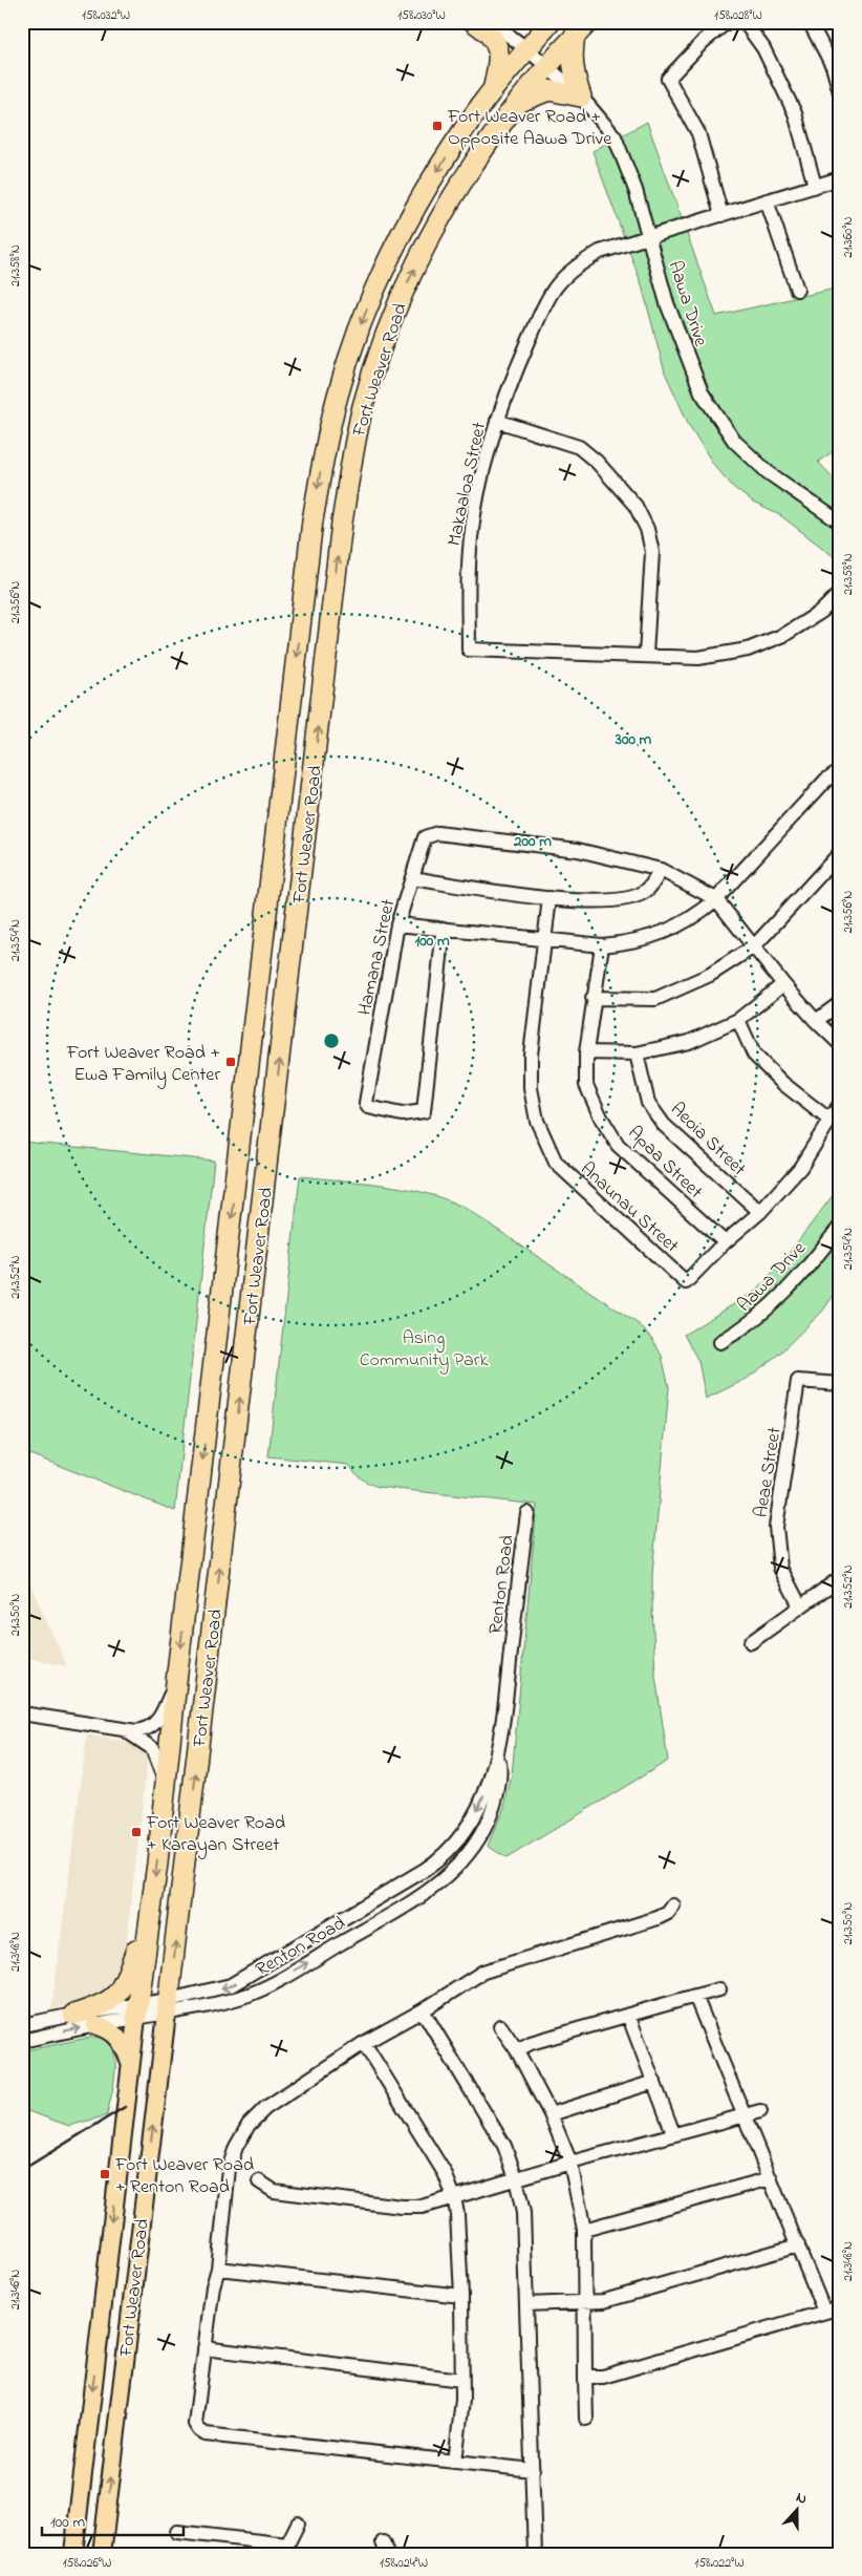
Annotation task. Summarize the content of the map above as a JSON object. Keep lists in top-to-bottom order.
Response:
{
  "streets": {
    "highway": ["Fort Weaver Road"],
    "street": [
      "Aawa Drive",
      "Makaaloa Street",
      "Hamana Street",
      "Aeoia Street",
      "Apaa Street",
      "Anaunau Street",
      "Aeae Street",
      "Renton Road"
    ]
  },
  "crossings": [
    ["Aawa Drive", "Fort Weaver Road"],
    ["Aawa Drive", "Makaaloa Street"],
    ["Fort Weaver Road", "Renton Road"],
    ["Apaa Street", "Anaunau Street"]
  ],
  "parks": ["Asing Community Park"],
  "places": {
    "transit": [
      "Fort Weaver Road + Opposite Aawa Drive",
      "Fort Weaver Road + Ewa Family Center",
      "Fort Weaver Road + Karayan Street",
      "Fort Weaver Road + Renton Road"
    ]
  },
  "scale_bar": "100 m",
  "north": "top",
  "coordinates": [
    "158.032°W",
    "158.030°W",
    "158.028°W",
    "21.360°N",
    "21.358°N",
    "21.356°N",
    "21.354°N",
    "21.352°N",
    "21.350°N",
    "21.348°N",
    "21.346°N",
    "158.026°W",
    "158.024°W",
    "158.022°W"
  ],
  "rings": ["300 m", "200 m", "100 m"]
}
